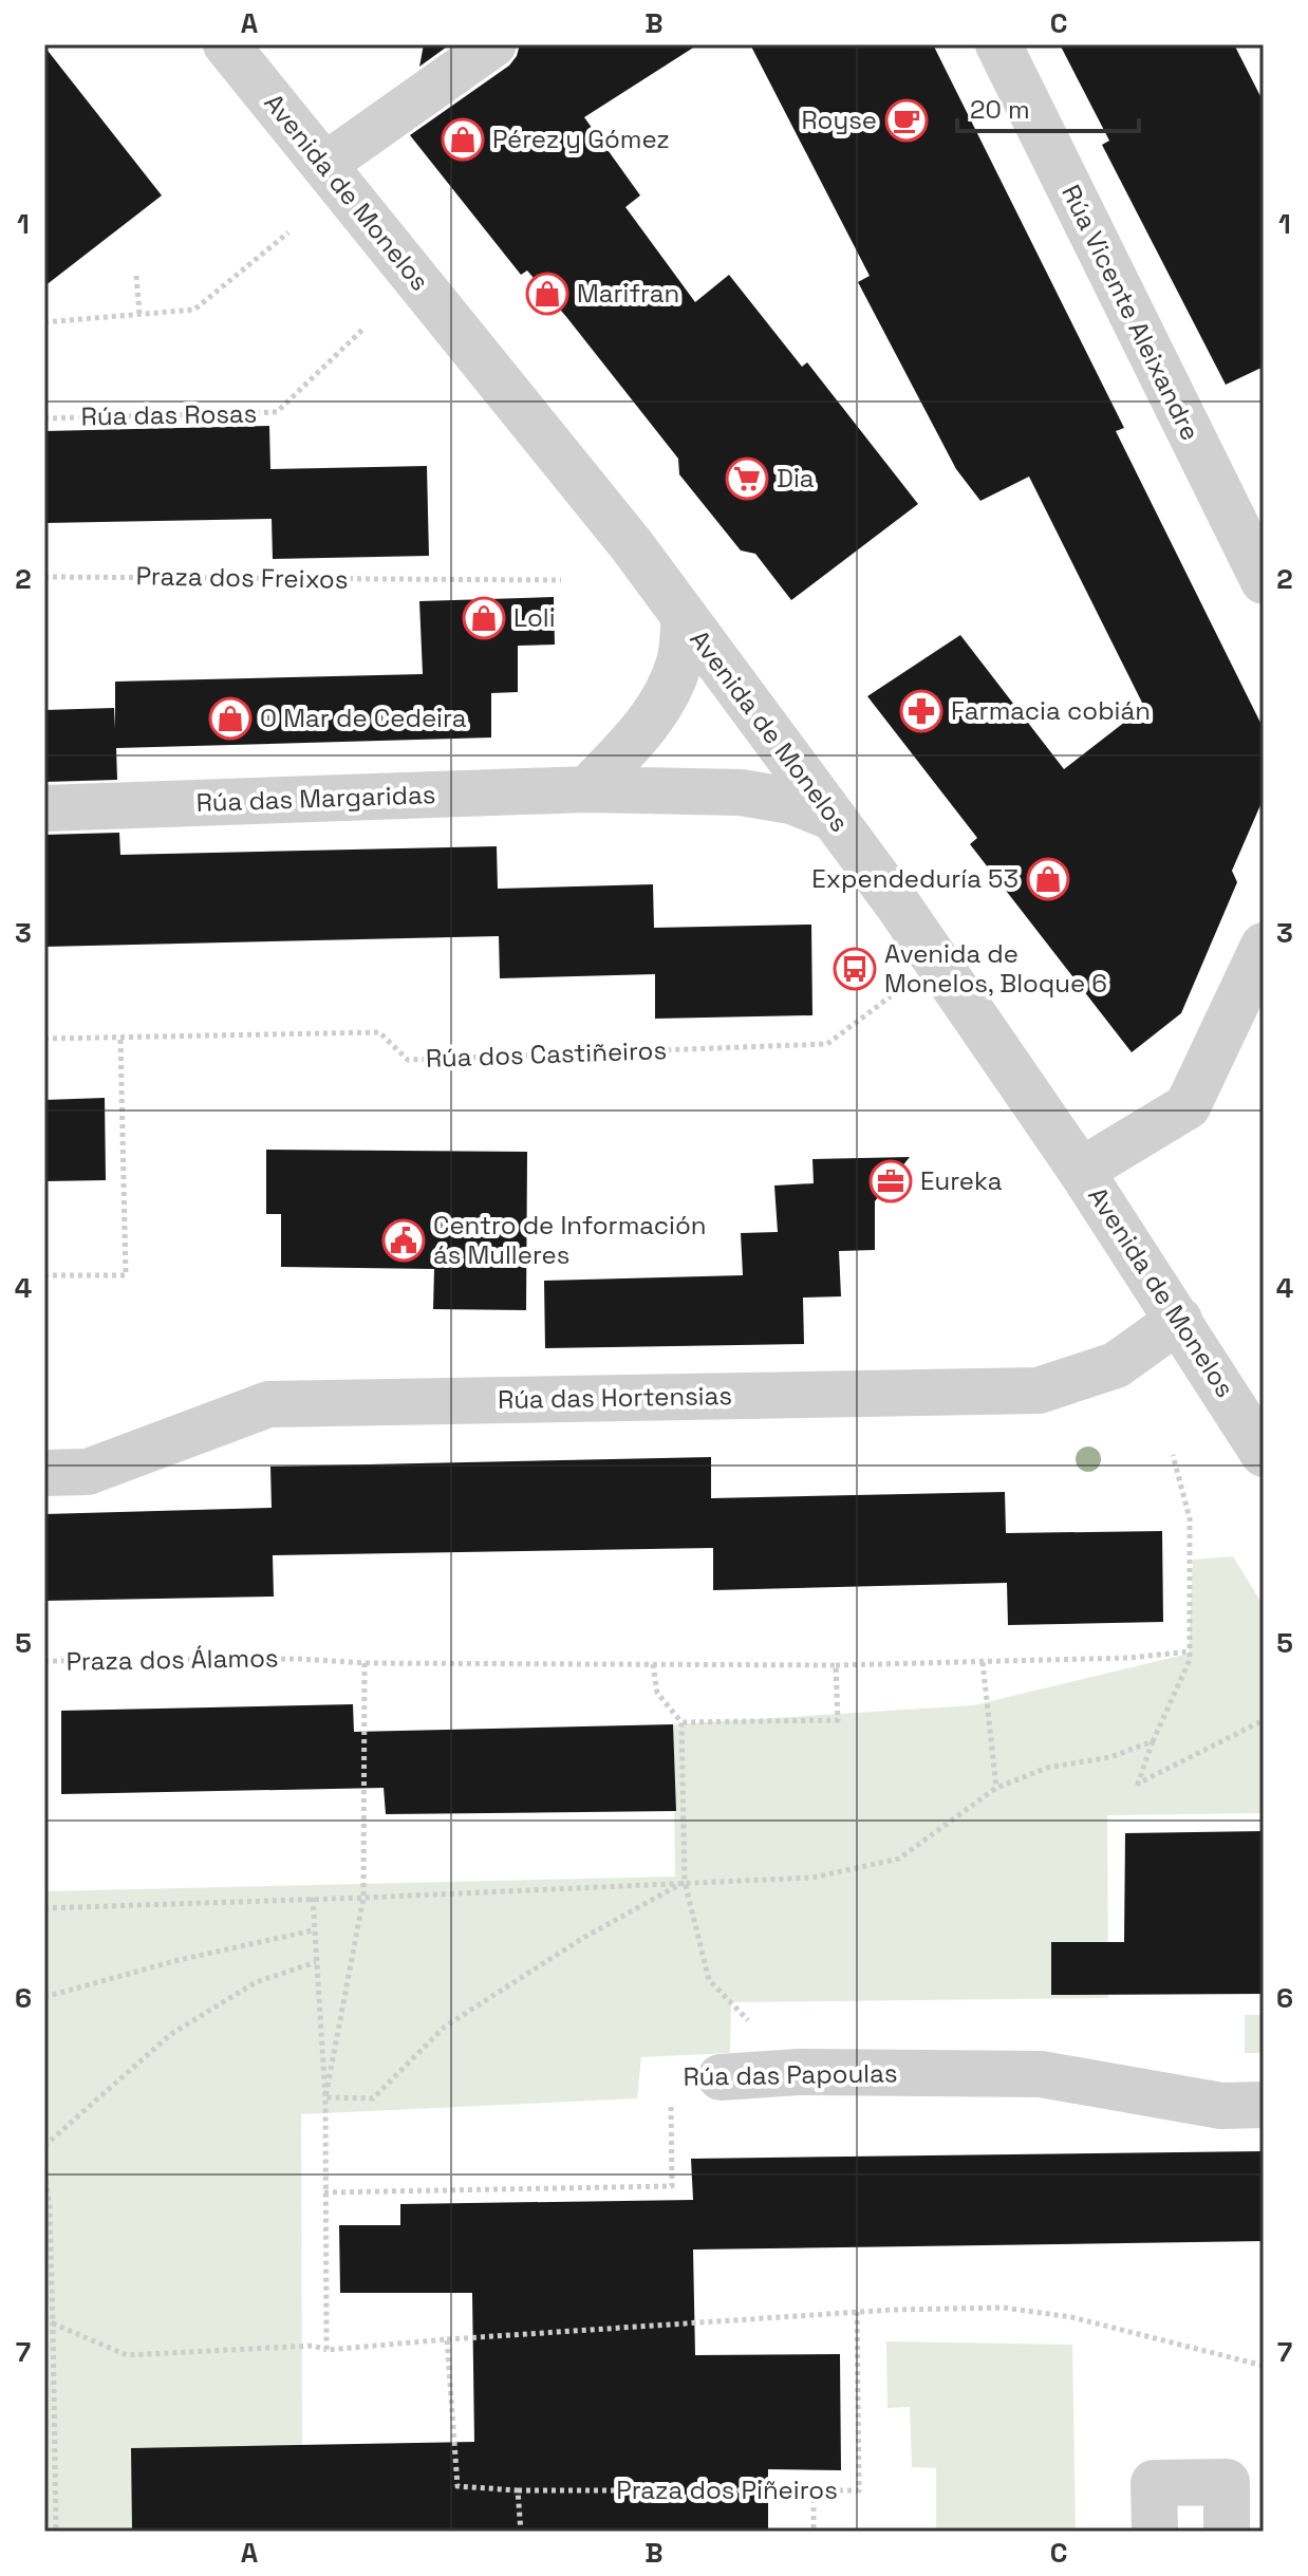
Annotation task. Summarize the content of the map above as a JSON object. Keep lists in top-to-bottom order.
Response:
{
  "streets": {
    "street": [
      "Avenida de Monelos",
      "Rúa Vicente Aleixandre",
      "Rúa das Margaridas",
      "Rúa das Hortensias",
      "Rúa das Papoulas"
    ],
    "path": [
      "Rúa das Rosas",
      "Praza dos Freixos",
      "Rúa dos Castiñeiros",
      "Praza dos Álamos",
      "Praza dos Piñeiros"
    ]
  },
  "crossings": [
    ["Avenida de Monelos", "Rúa das Margaridas"],
    ["Avenida de Monelos", "Rúa das Hortensias"]
  ],
  "places": {
    "cafe": ["Royse"],
    "shop": [
      "Pérez y Gómez",
      "Marifran",
      "Loli",
      "O Mar de Cedeira",
      "Expendeduría 53"
    ],
    "supermarket": ["Dia"],
    "pharmacy": ["Farmacia cobián"],
    "bus stop": ["Avenida de Monelos, Bloque 6"],
    "office": ["Eureka"],
    "public building": ["Centro de Información ás Mulleres"]
  },
  "scale_bar": "20 m",
  "grid": {
    "columns": ["A", "B", "C"],
    "rows": [
      "1",
      "2",
      "3",
      "4",
      "5",
      "6",
      "7"
    ]
  }
}
